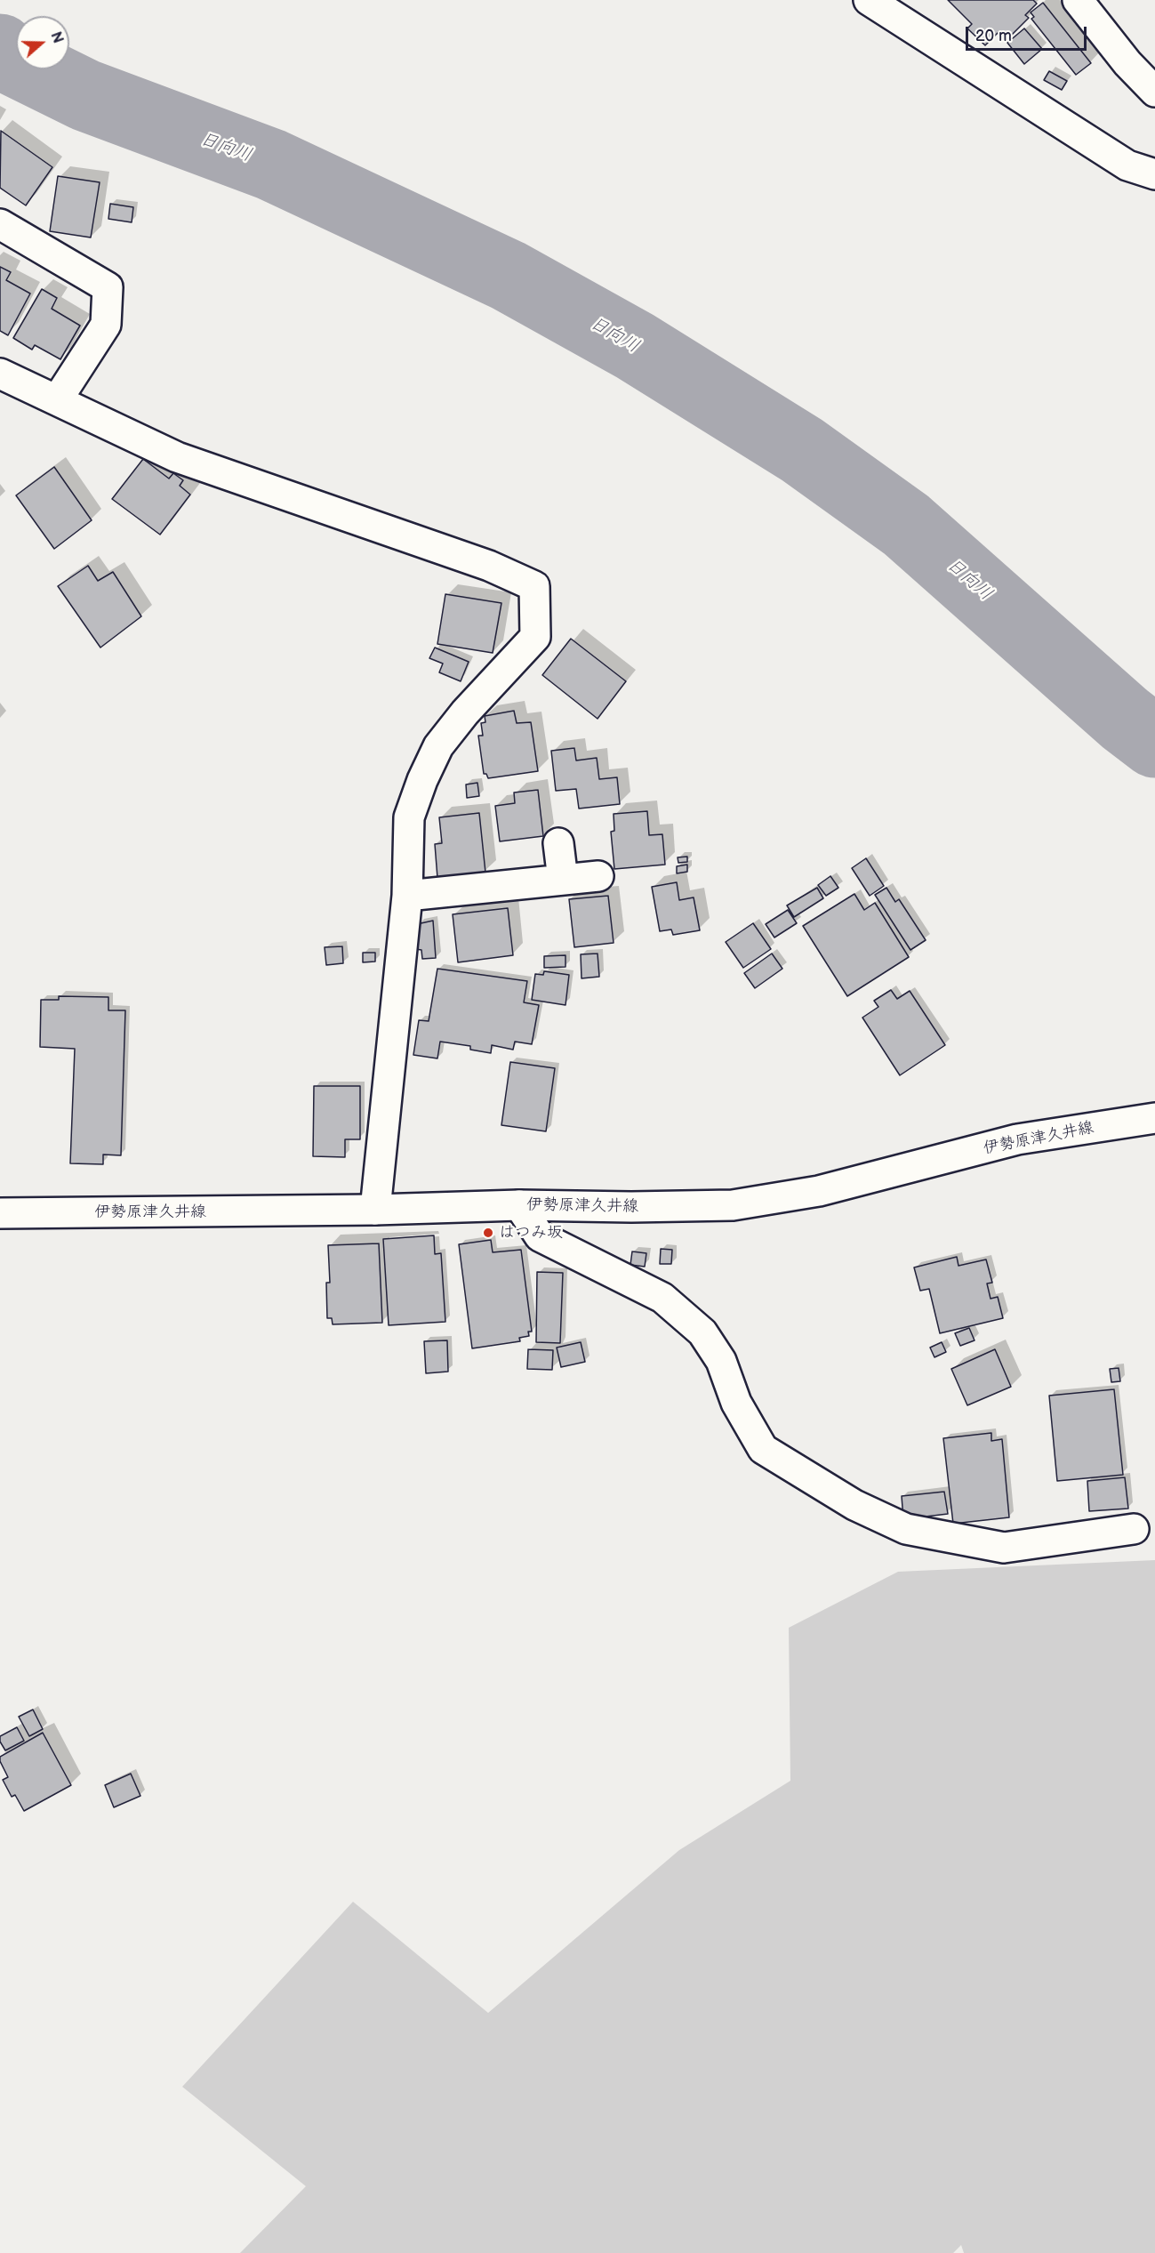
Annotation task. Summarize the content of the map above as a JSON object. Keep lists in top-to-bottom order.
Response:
{
  "streets": {
    "street": ["伊勢原津久井線"]
  },
  "water": ["日向川"],
  "places": ["はつみ坂"],
  "scale_bar": "20 m",
  "north": "right"
}
